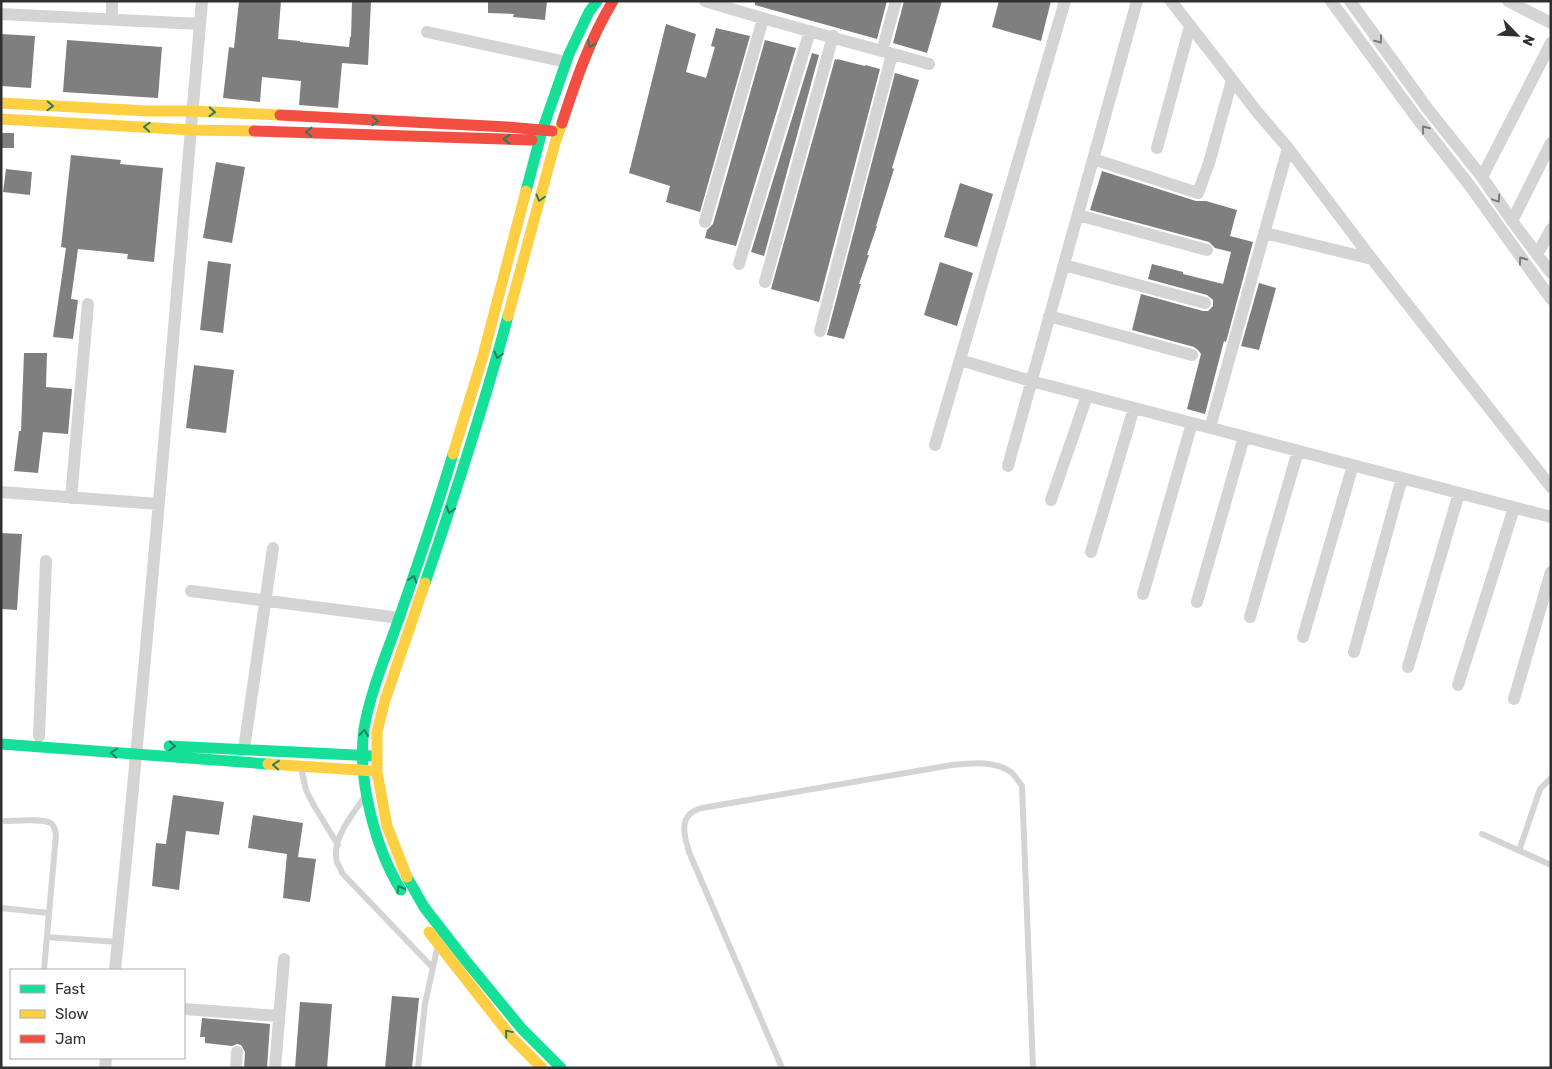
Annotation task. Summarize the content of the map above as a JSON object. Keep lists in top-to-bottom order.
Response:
{
  "legend": ["Fast", "Slow", "Jam"],
  "north": "bottom right"
}
